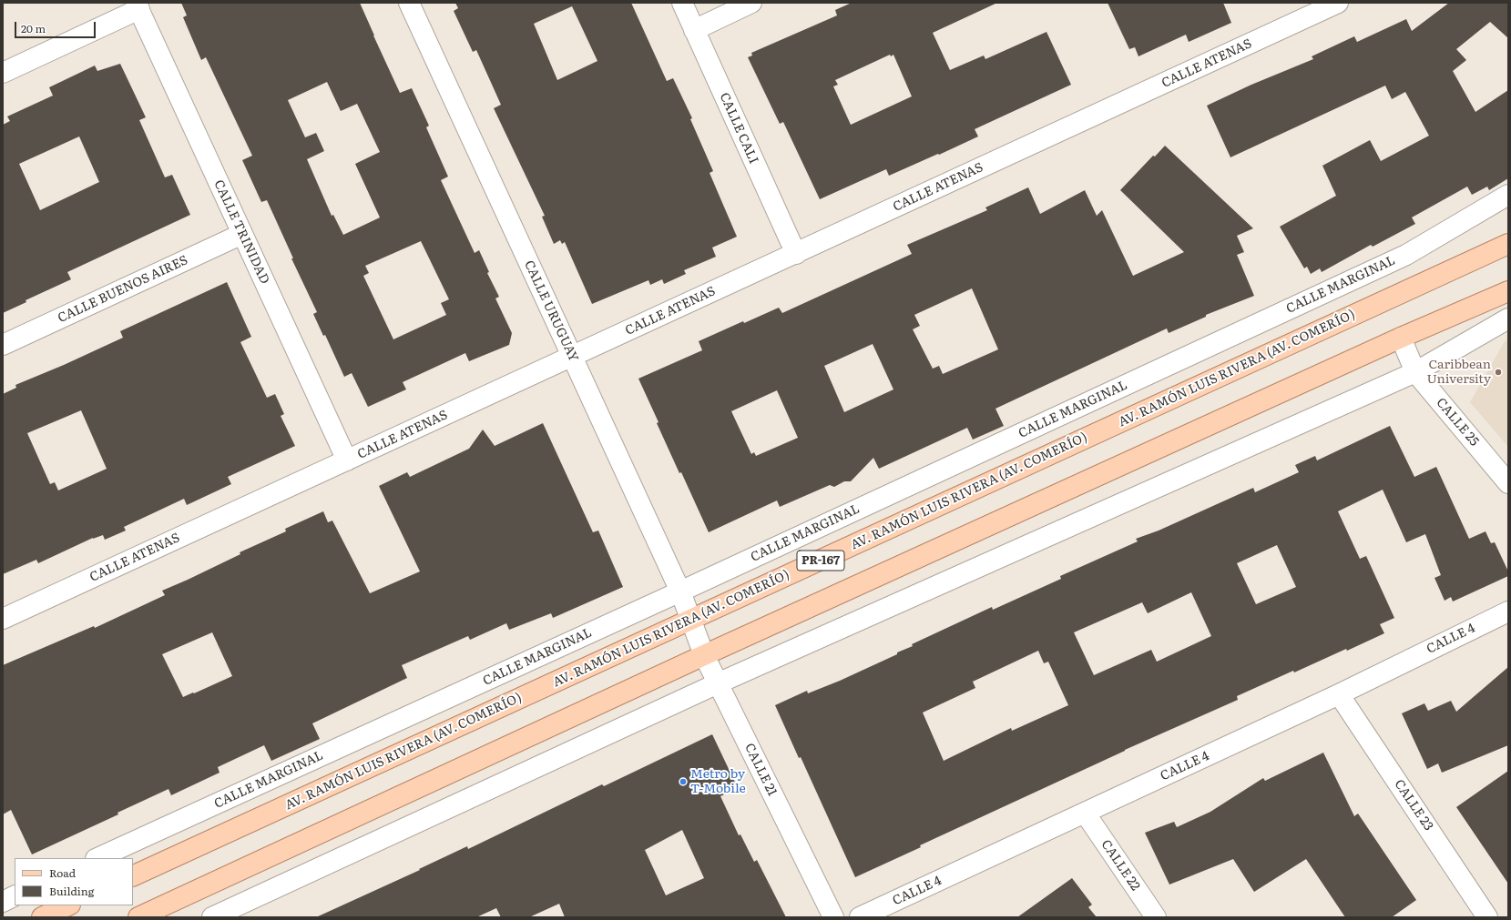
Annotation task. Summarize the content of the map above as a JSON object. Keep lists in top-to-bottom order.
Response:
{
  "streets": {
    "main road": ["AV. RAMÓN LUIS RIVERA (AV. COMERÍO)", "PR-167"],
    "street": [
      "CALLE ATENAS",
      "CALLE CALI",
      "CALLE TRINIDAD",
      "CALLE MARGINAL",
      "CALLE BUENOS AIRES",
      "CALLE URUGUAY",
      "CALLE 25",
      "CALLE 4",
      "CALLE 21",
      "CALLE 23",
      "CALLE 22"
    ]
  },
  "crossings": [
    ["CALLE ATENAS", "CALLE CALI"],
    ["CALLE ATENAS", "CALLE TRINIDAD"],
    ["CALLE ATENAS", "CALLE URUGUAY"],
    ["CALLE TRINIDAD", "CALLE BUENOS AIRES"],
    ["CALLE MARGINAL", "CALLE URUGUAY"],
    ["CALLE URUGUAY", "AV. RAMÓN LUIS RIVERA (AV. COMERÍO)"],
    ["CALLE URUGUAY", "CALLE 21"],
    ["AV. RAMÓN LUIS RIVERA (AV. COMERÍO)", "CALLE 21"],
    ["CALLE 25", "PR-167"],
    ["PR-167", "CALLE 21"],
    ["CALLE 4", "CALLE 23"],
    ["CALLE 4", "CALLE 22"]
  ],
  "places": ["Caribbean University", "Metro by T-Mobile"],
  "legend": ["Road", "Building"],
  "scale_bar": "20 m"
}
